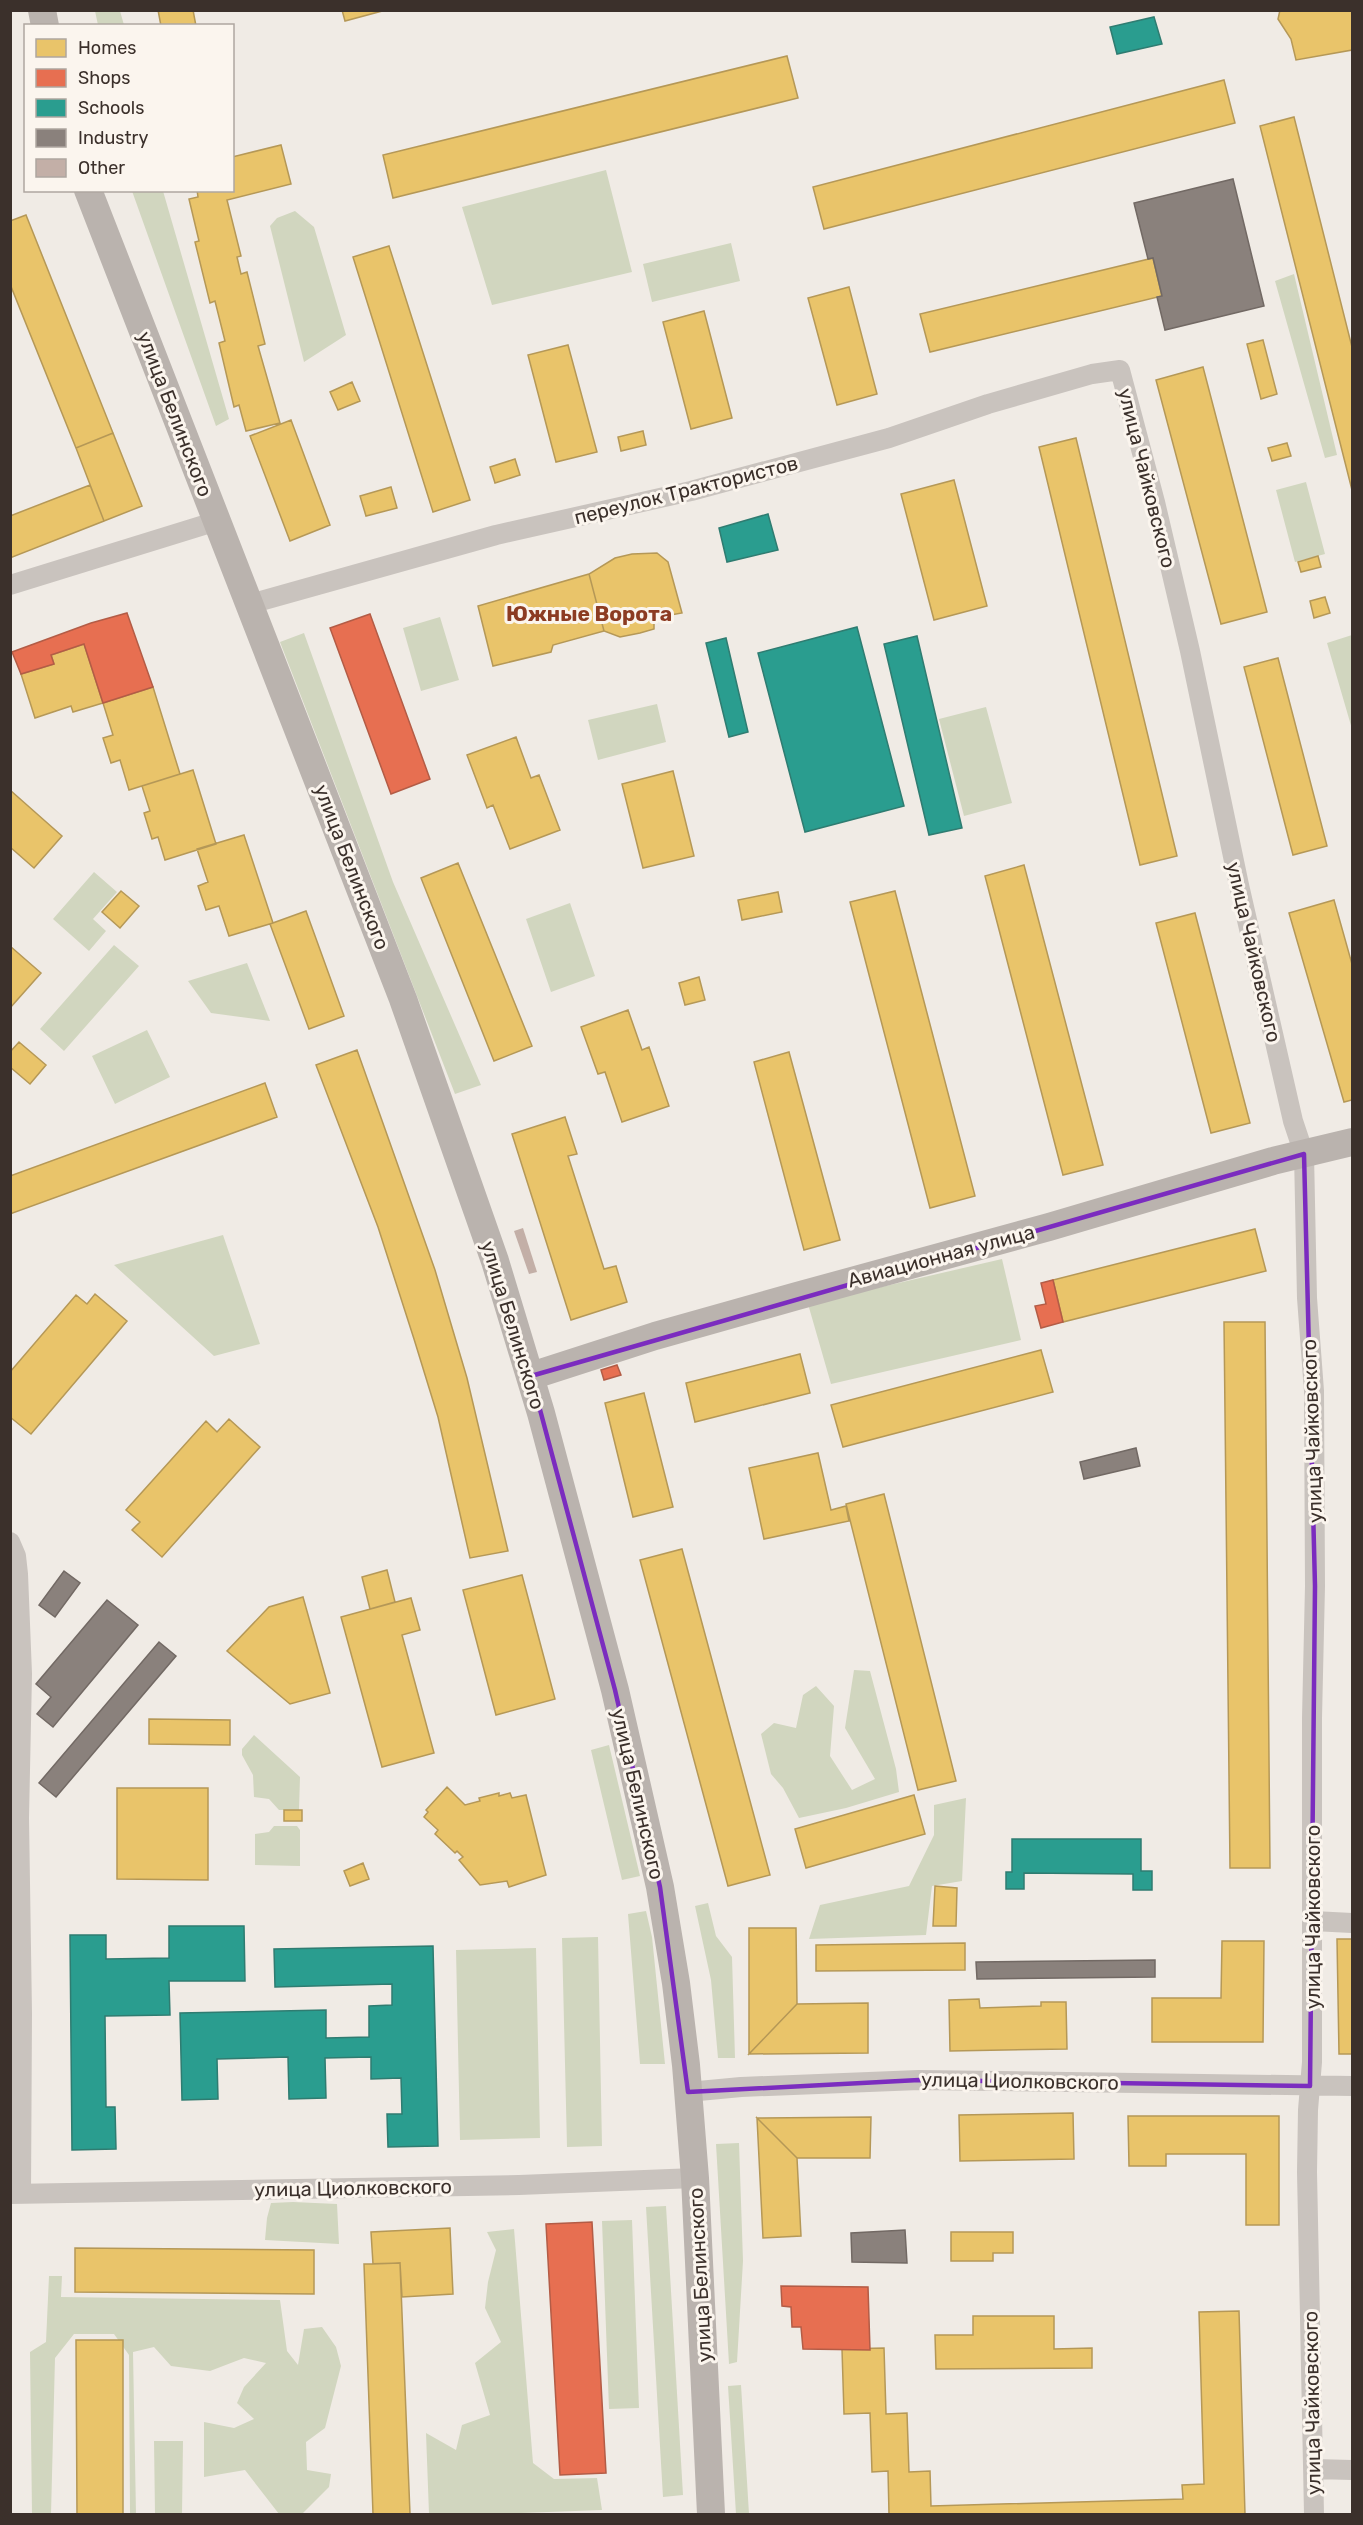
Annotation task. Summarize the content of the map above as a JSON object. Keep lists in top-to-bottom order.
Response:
{
  "streets": {
    "main road": ["улица Белинского", "Авиационная улица"],
    "street": ["улица Чайковского", "переулок Трактористов", "улица Циолковского"]
  },
  "crossings": [
    ["улица Белинского", "переулок Трактористов"],
    ["улица Белинского", "Авиационная улица"],
    ["улица Белинского", "улица Циолковского"],
    ["улица Чайковского", "переулок Трактористов"],
    ["улица Чайковского", "Авиационная улица"],
    ["улица Чайковского", "улица Циолковского"]
  ],
  "districts": ["Южные Ворота"],
  "legend": [
    "Homes",
    "Shops",
    "Schools",
    "Industry",
    "Other"
  ]
}
